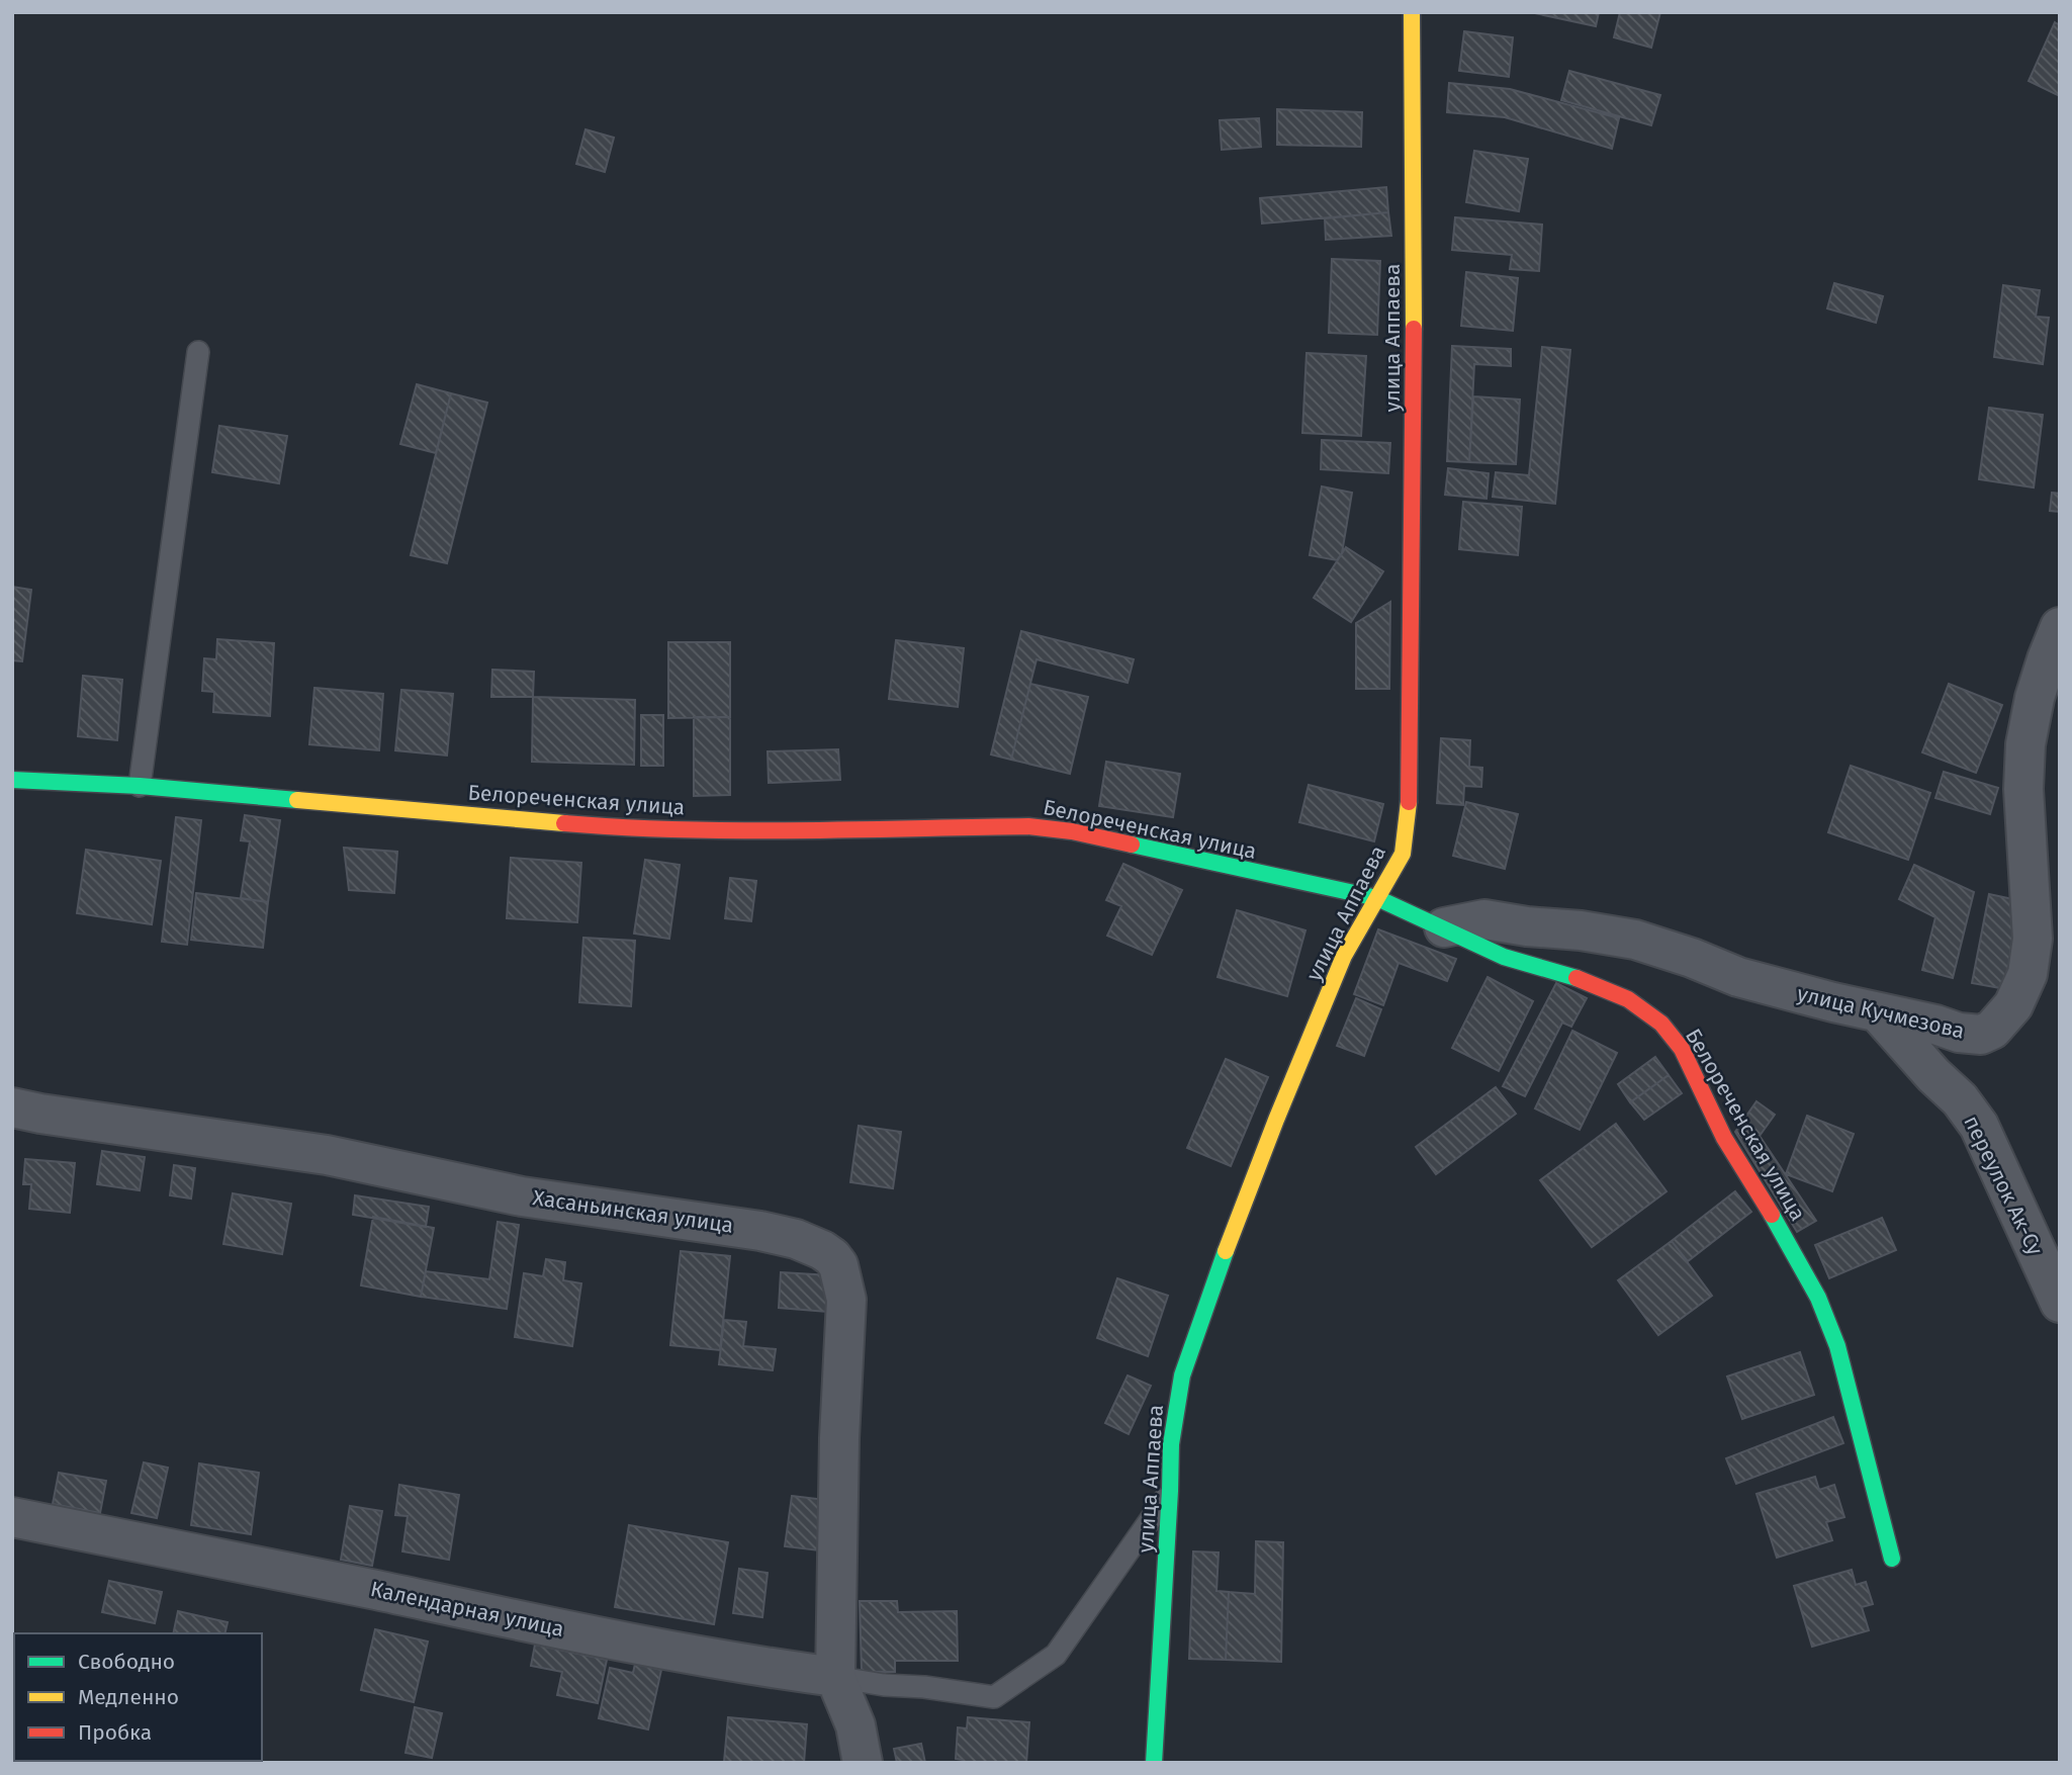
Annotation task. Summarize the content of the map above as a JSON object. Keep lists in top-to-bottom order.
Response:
{
  "streets": {
    "street": [
      "улица Аппаева",
      "Белореченская улица",
      "улица Кучмезова",
      "переулок Ак-Су",
      "Хасаньинская улица",
      "Календарная улица"
    ]
  },
  "crossings": [
    ["улица Аппаева", "Белореченская улица"],
    ["Белореченская улица", "улица Кучмезова"],
    ["улица Кучмезова", "переулок Ак-Су"],
    ["Хасаньинская улица", "Календарная улица"]
  ],
  "legend": ["Свободно", "Медленно", "Пробка"]
}
